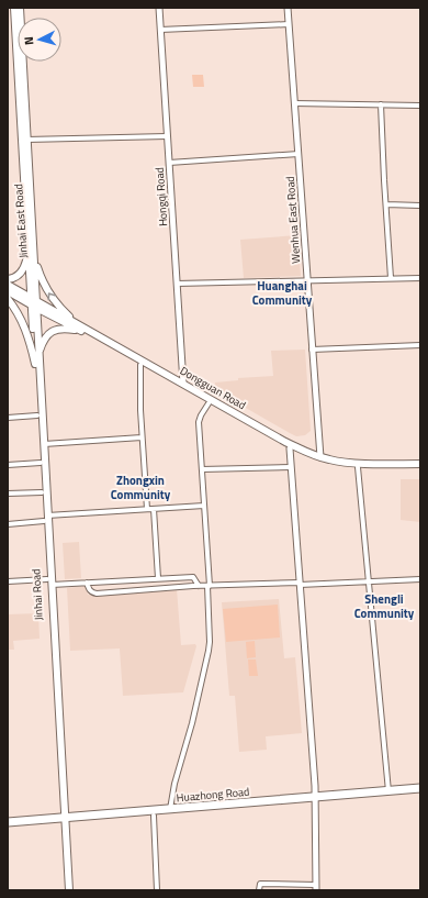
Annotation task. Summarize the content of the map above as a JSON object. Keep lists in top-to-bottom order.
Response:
{
  "streets": {
    "main road": [
      "Jinhai East Road",
      "Dongguan Road",
      "Jinhai Road",
      "Huazhong Road"
    ],
    "street": ["Hongqi Road", "Wenhua East Road"]
  },
  "crossings": [
    ["Hongqi Road", "Dongguan Road"],
    ["Wenhua East Road", "Dongguan Road"],
    ["Jinhai East Road", "Dongguan Road"],
    ["Jinhai East Road", "Jinhai Road"],
    ["Dongguan Road", "Jinhai Road"],
    ["Jinhai Road", "Huazhong Road"]
  ],
  "districts": ["Huanghai Community", "Zhongxin Community", "Shengli Community"],
  "north": "left"
}
